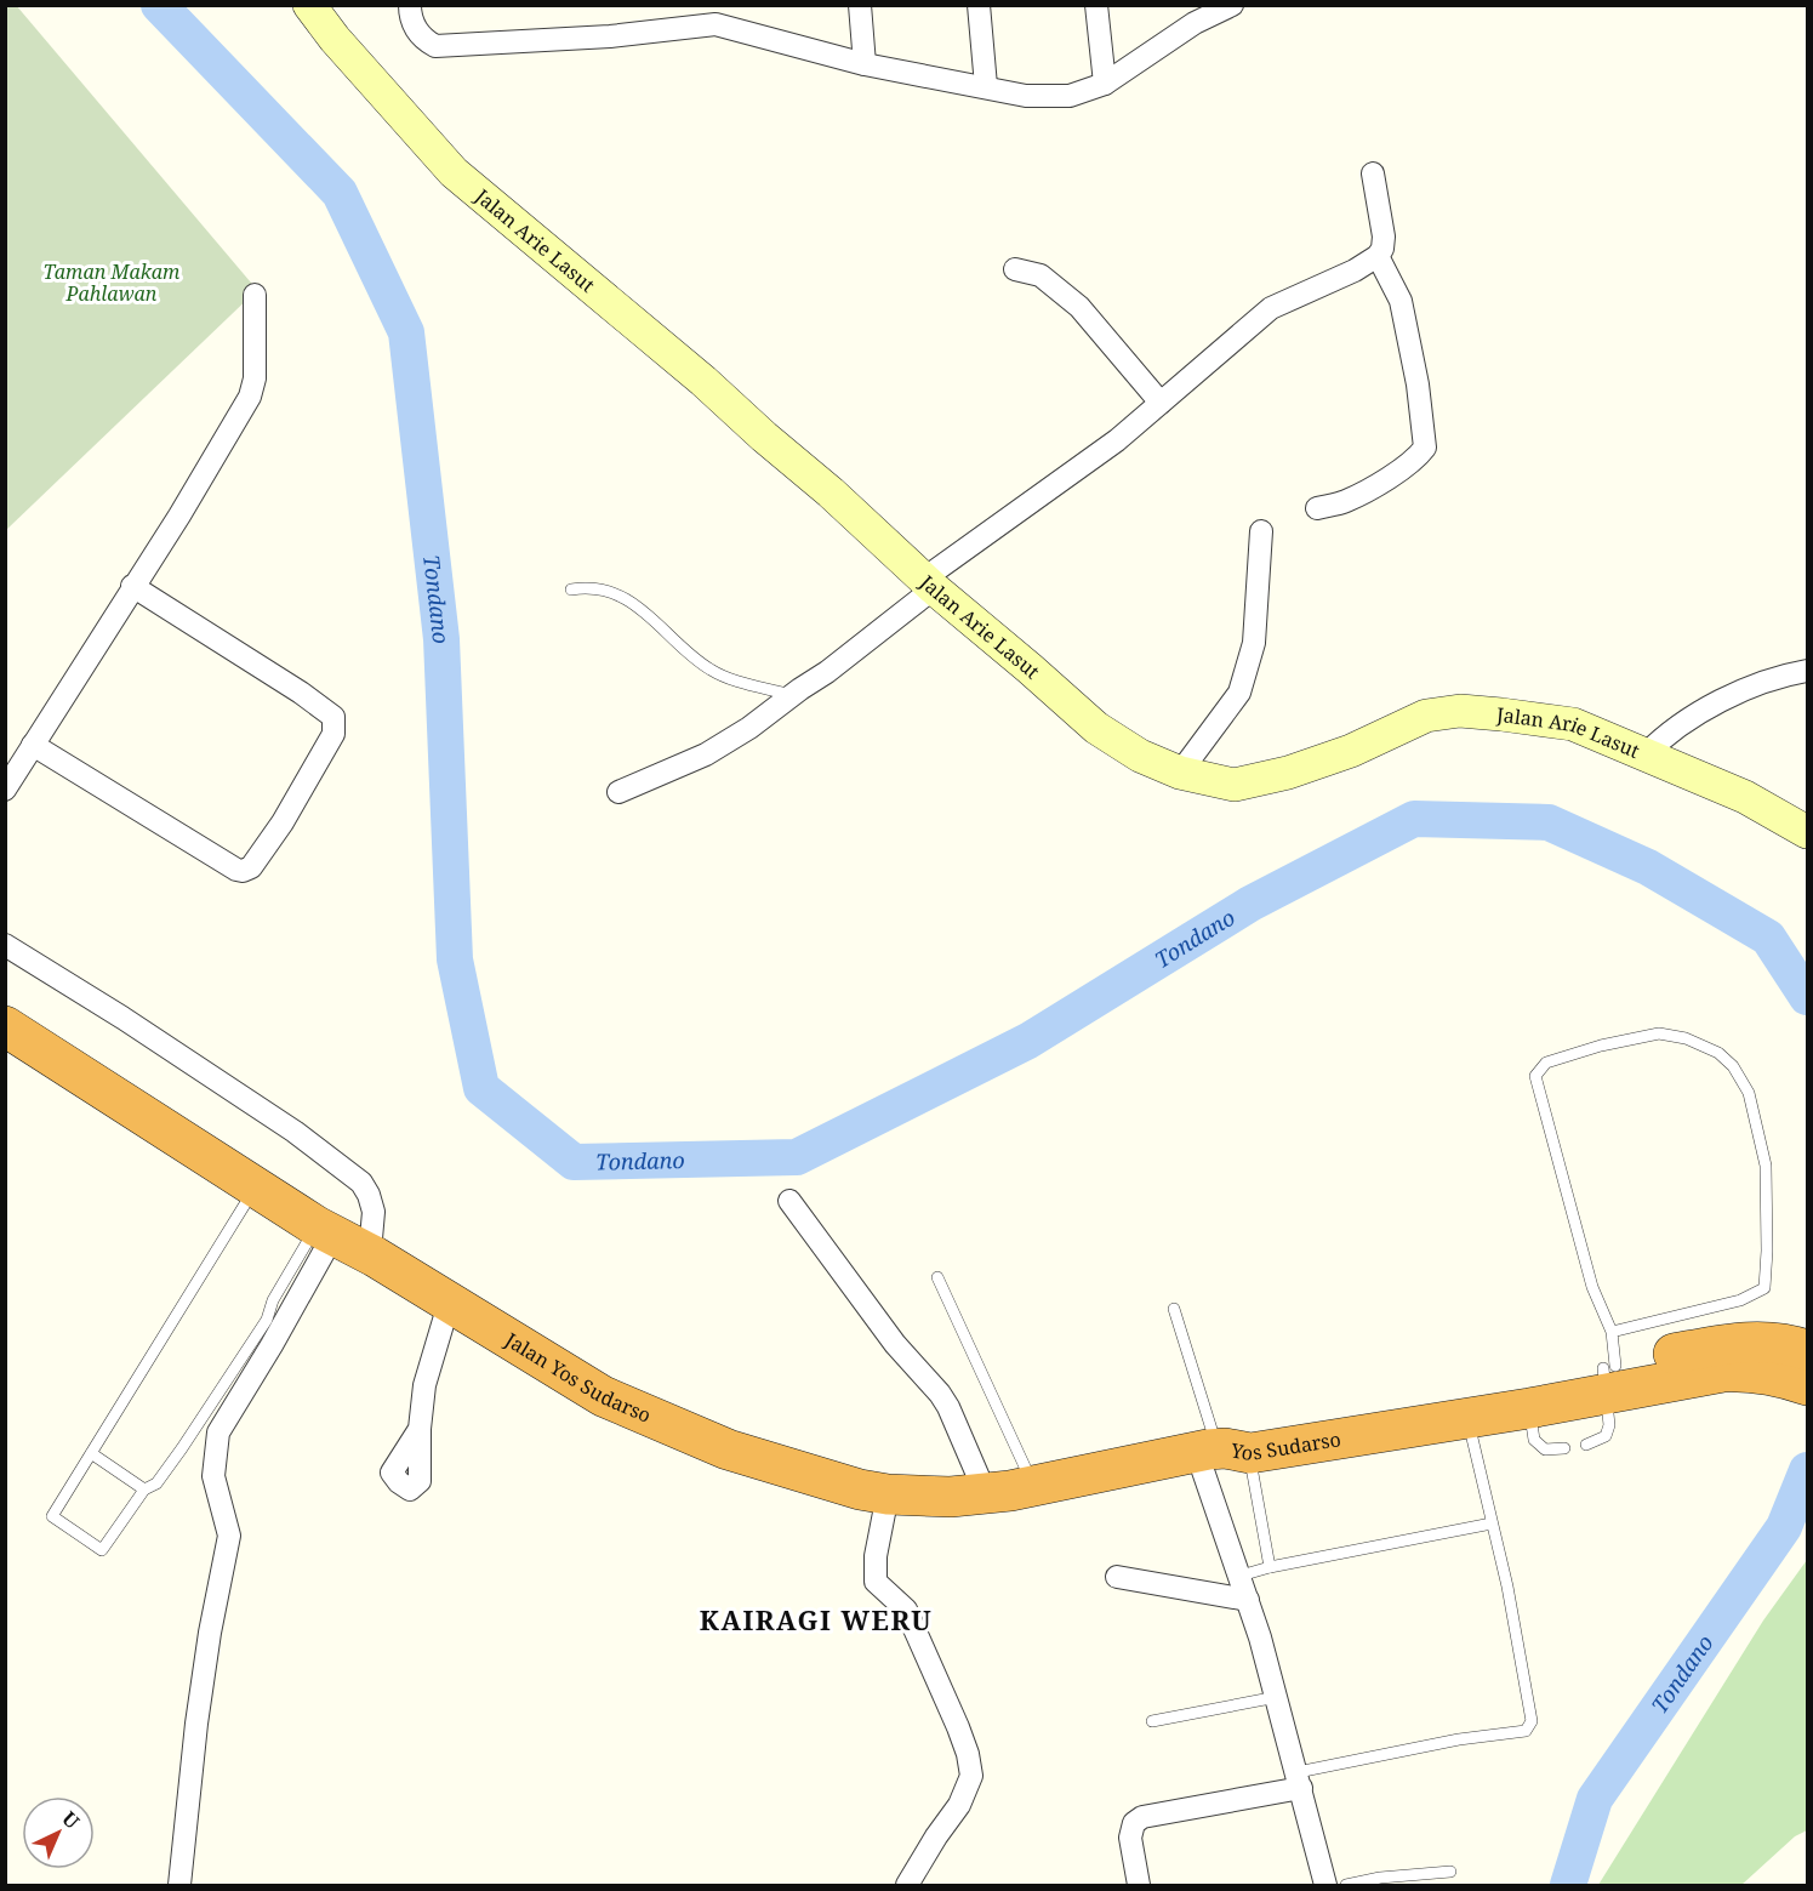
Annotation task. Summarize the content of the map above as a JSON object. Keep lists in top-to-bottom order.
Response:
{
  "streets": {
    "highway": ["Jalan Yos Sudarso", "Yos Sudarso"],
    "main road": ["Jalan Arie Lasut"]
  },
  "crossings": [
    ["Jalan Yos Sudarso", "Yos Sudarso"]
  ],
  "districts": ["KAIRAGI WERU"],
  "water": ["Tondano"],
  "parks": ["Taman Makam Pahlawan"],
  "north": "top right"
}
